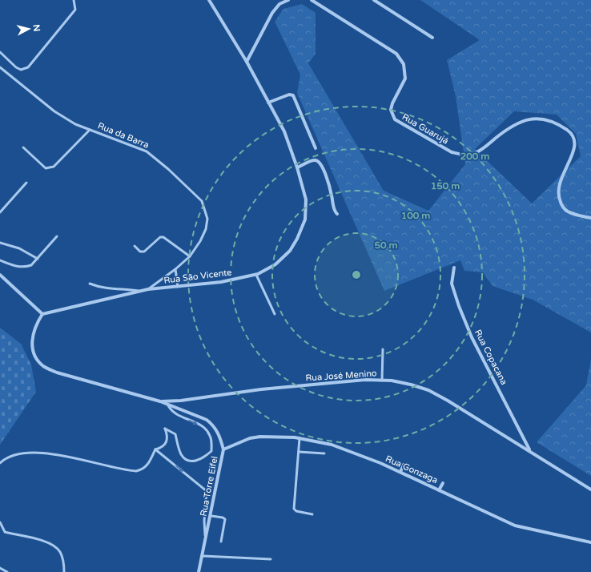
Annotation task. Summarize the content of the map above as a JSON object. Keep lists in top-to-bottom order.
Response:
{
  "streets": {
    "street": [
      "Rua Guarujá",
      "Rua São Vicente",
      "Rua Copacana",
      "Rua José Menino",
      "Rua Gonzaga",
      "Rua Torre Eifel"
    ],
    "lane": ["Rua da Barra"]
  },
  "crossings": [
    ["Rua da Barra", "Rua São Vicente"],
    ["Rua Copacana", "Rua José Menino"],
    ["Rua José Menino", "Rua Torre Eifel"],
    ["Rua Gonzaga", "Rua Torre Eifel"]
  ],
  "north": "right",
  "rings": [
    "200 m",
    "150 m",
    "100 m",
    "50 m"
  ]
}
